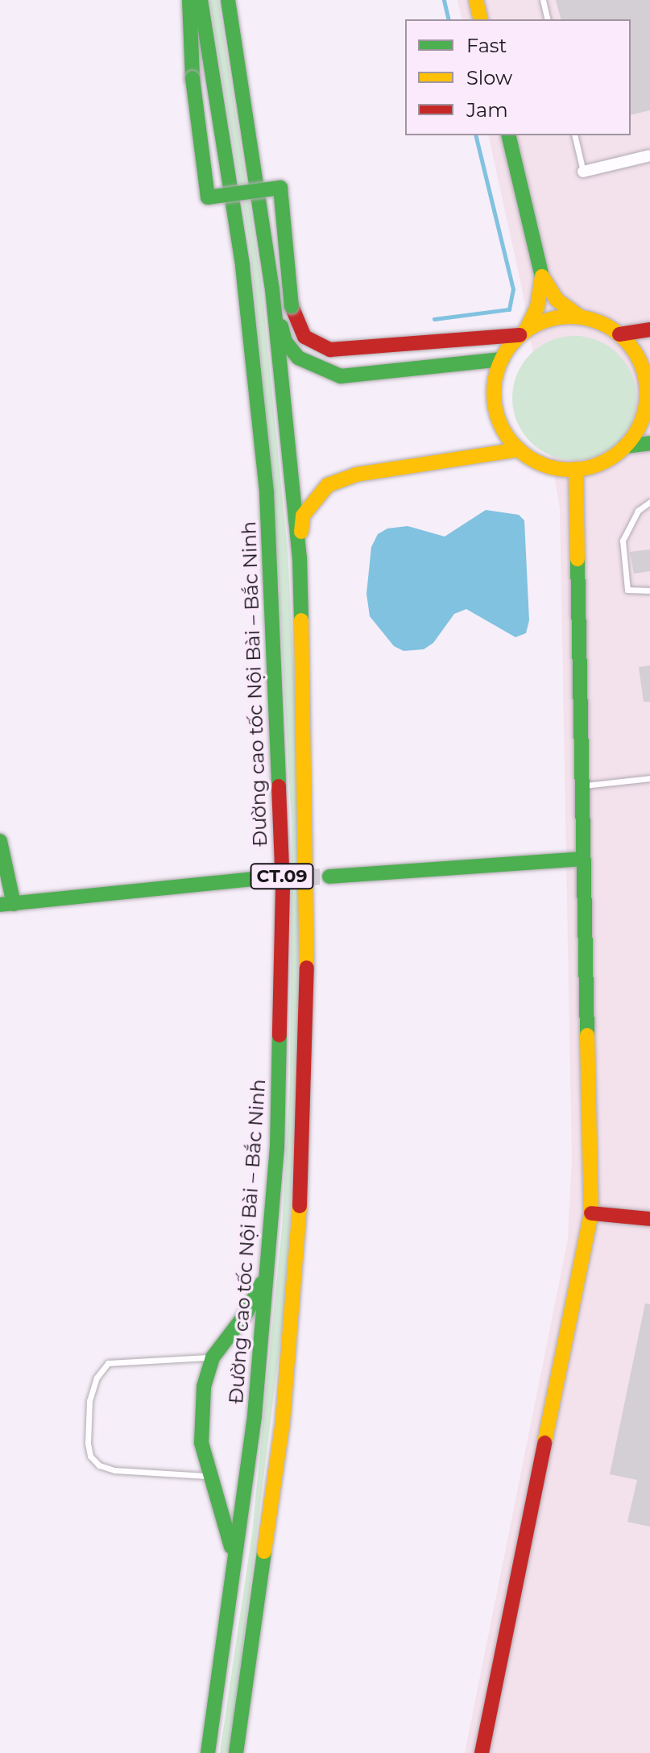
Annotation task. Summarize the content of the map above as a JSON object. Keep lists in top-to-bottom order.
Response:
{
  "streets": {
    "main road": ["Đường cao tốc Nội Bài – Bắc Ninh", "CT.09"]
  },
  "legend": ["Fast", "Slow", "Jam"]
}
